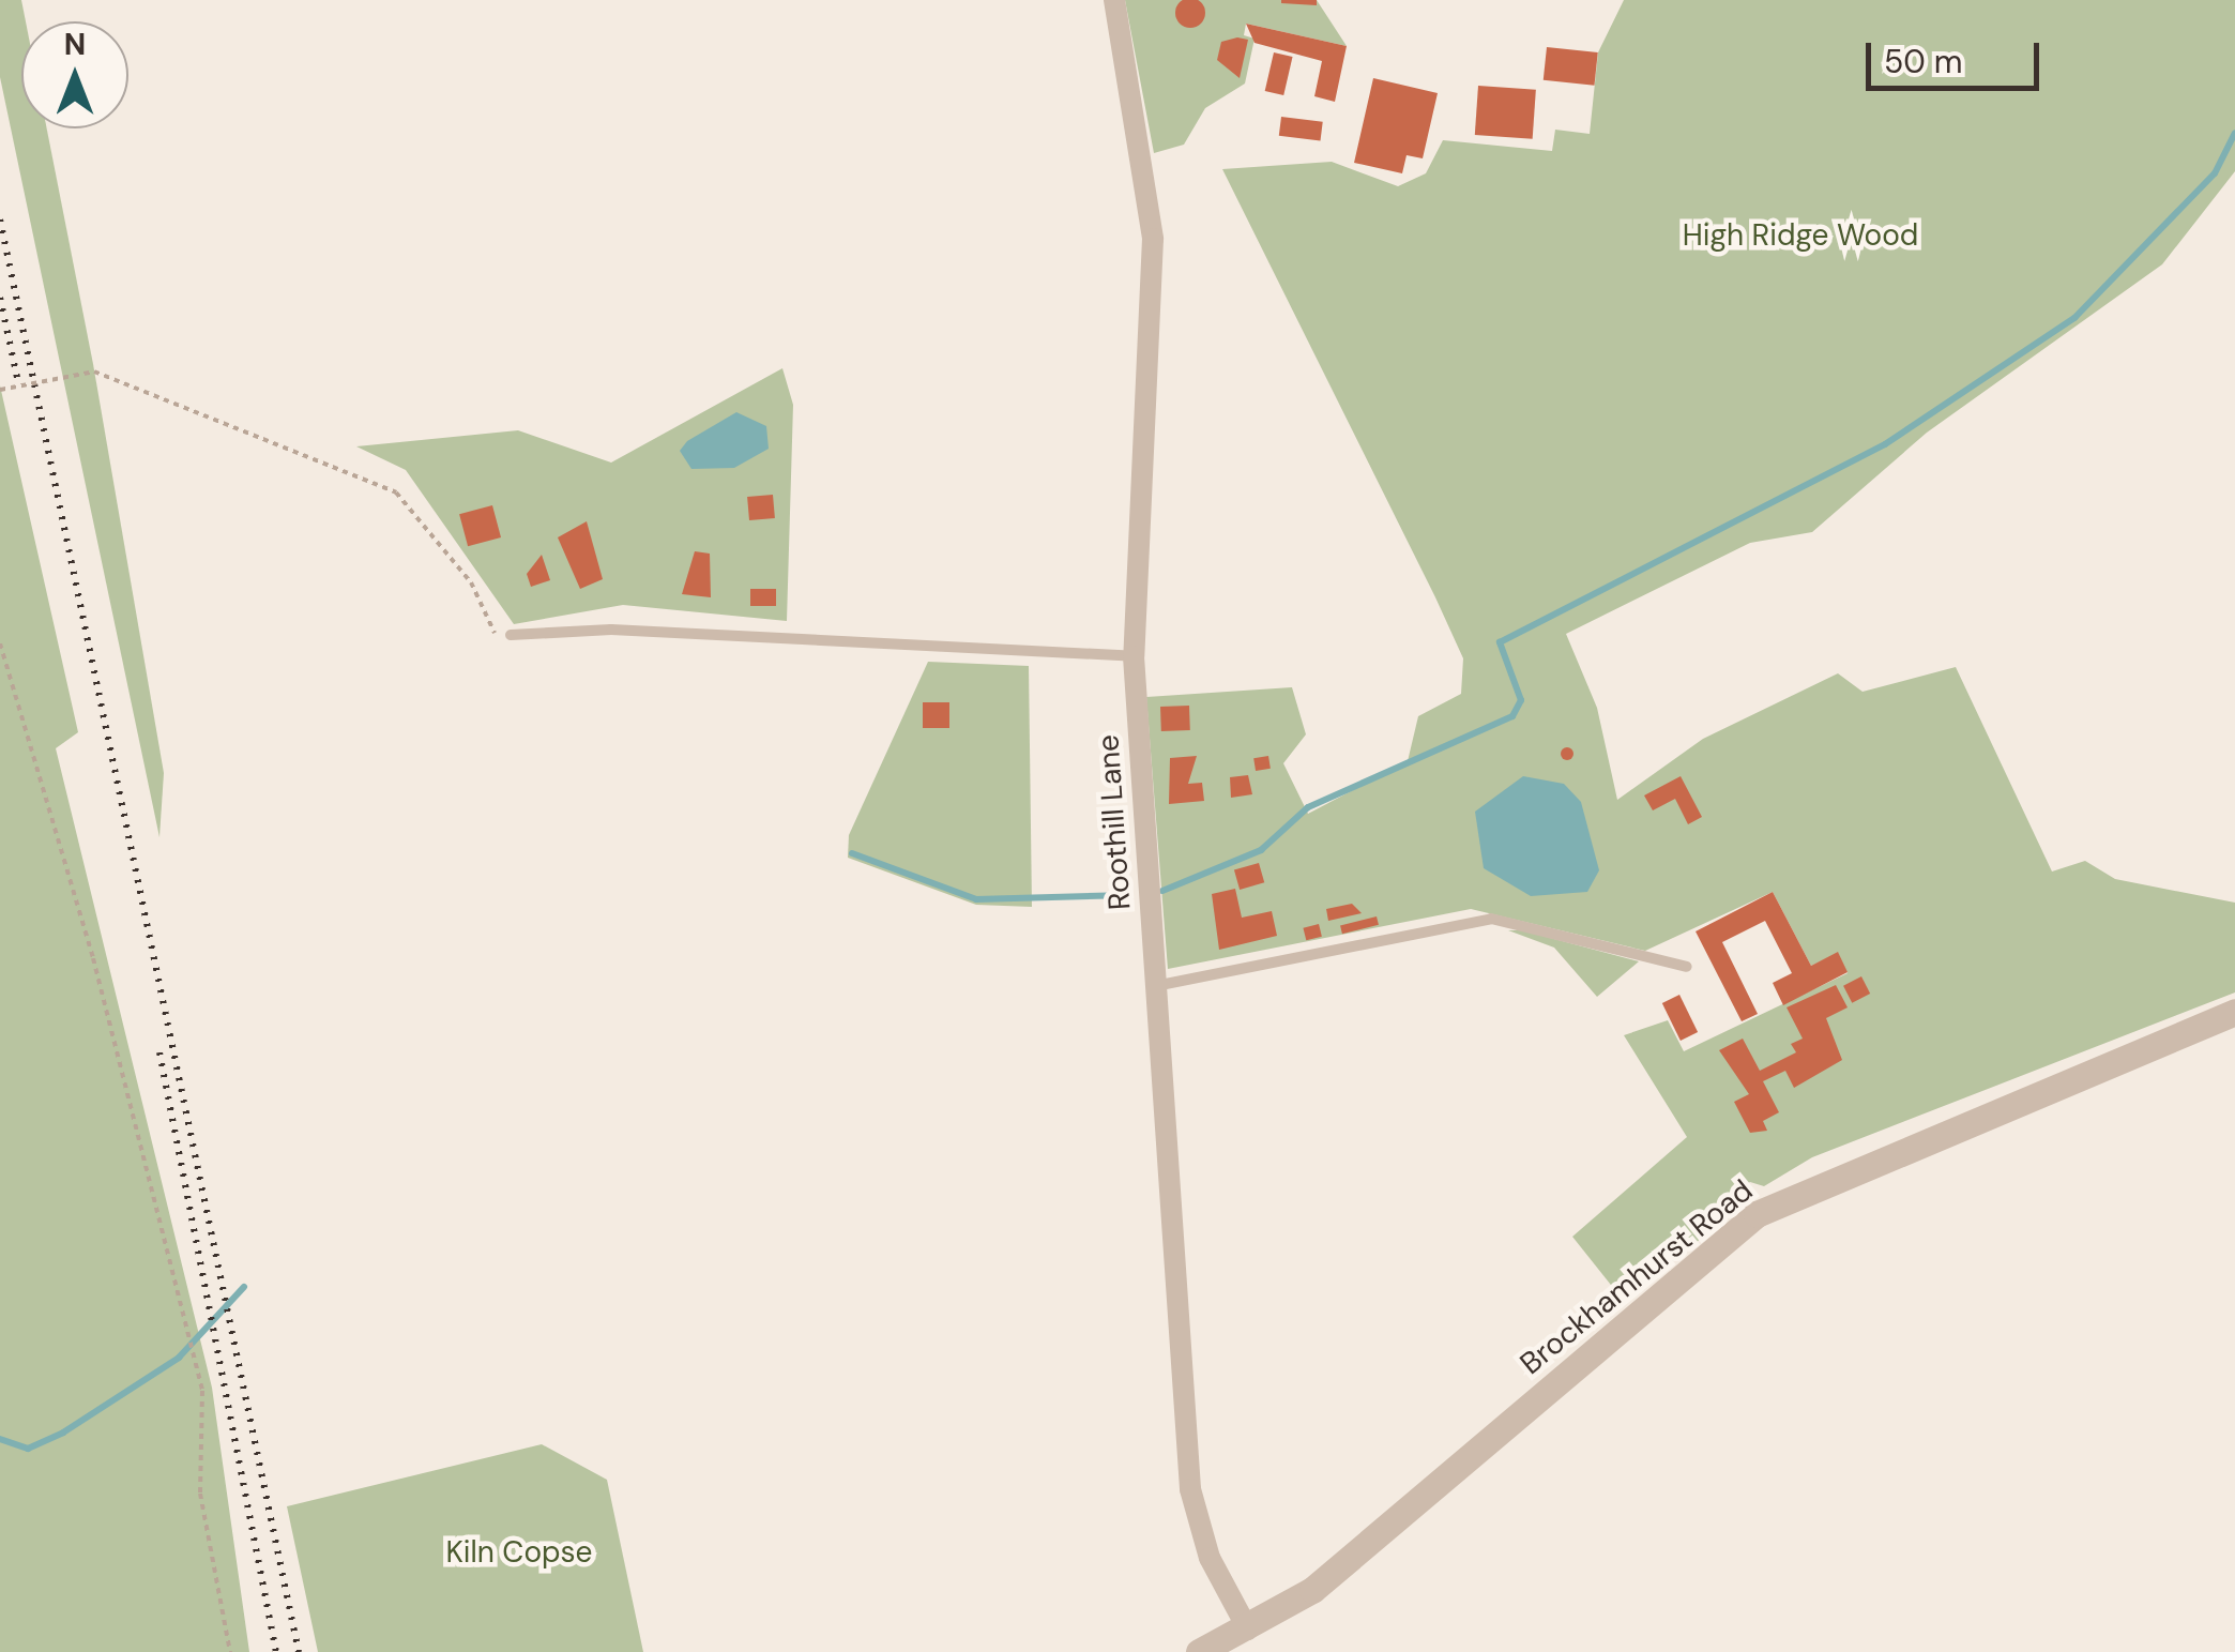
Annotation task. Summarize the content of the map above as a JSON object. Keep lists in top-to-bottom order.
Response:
{
  "streets": {
    "street": ["Roothill Lane", "Brockhamhurst Road"]
  },
  "crossings": [
    ["Roothill Lane", "Brockhamhurst Road"]
  ],
  "parks": ["High Ridge Wood", "Kiln Copse"],
  "scale_bar": "50 m",
  "north": "top"
}
